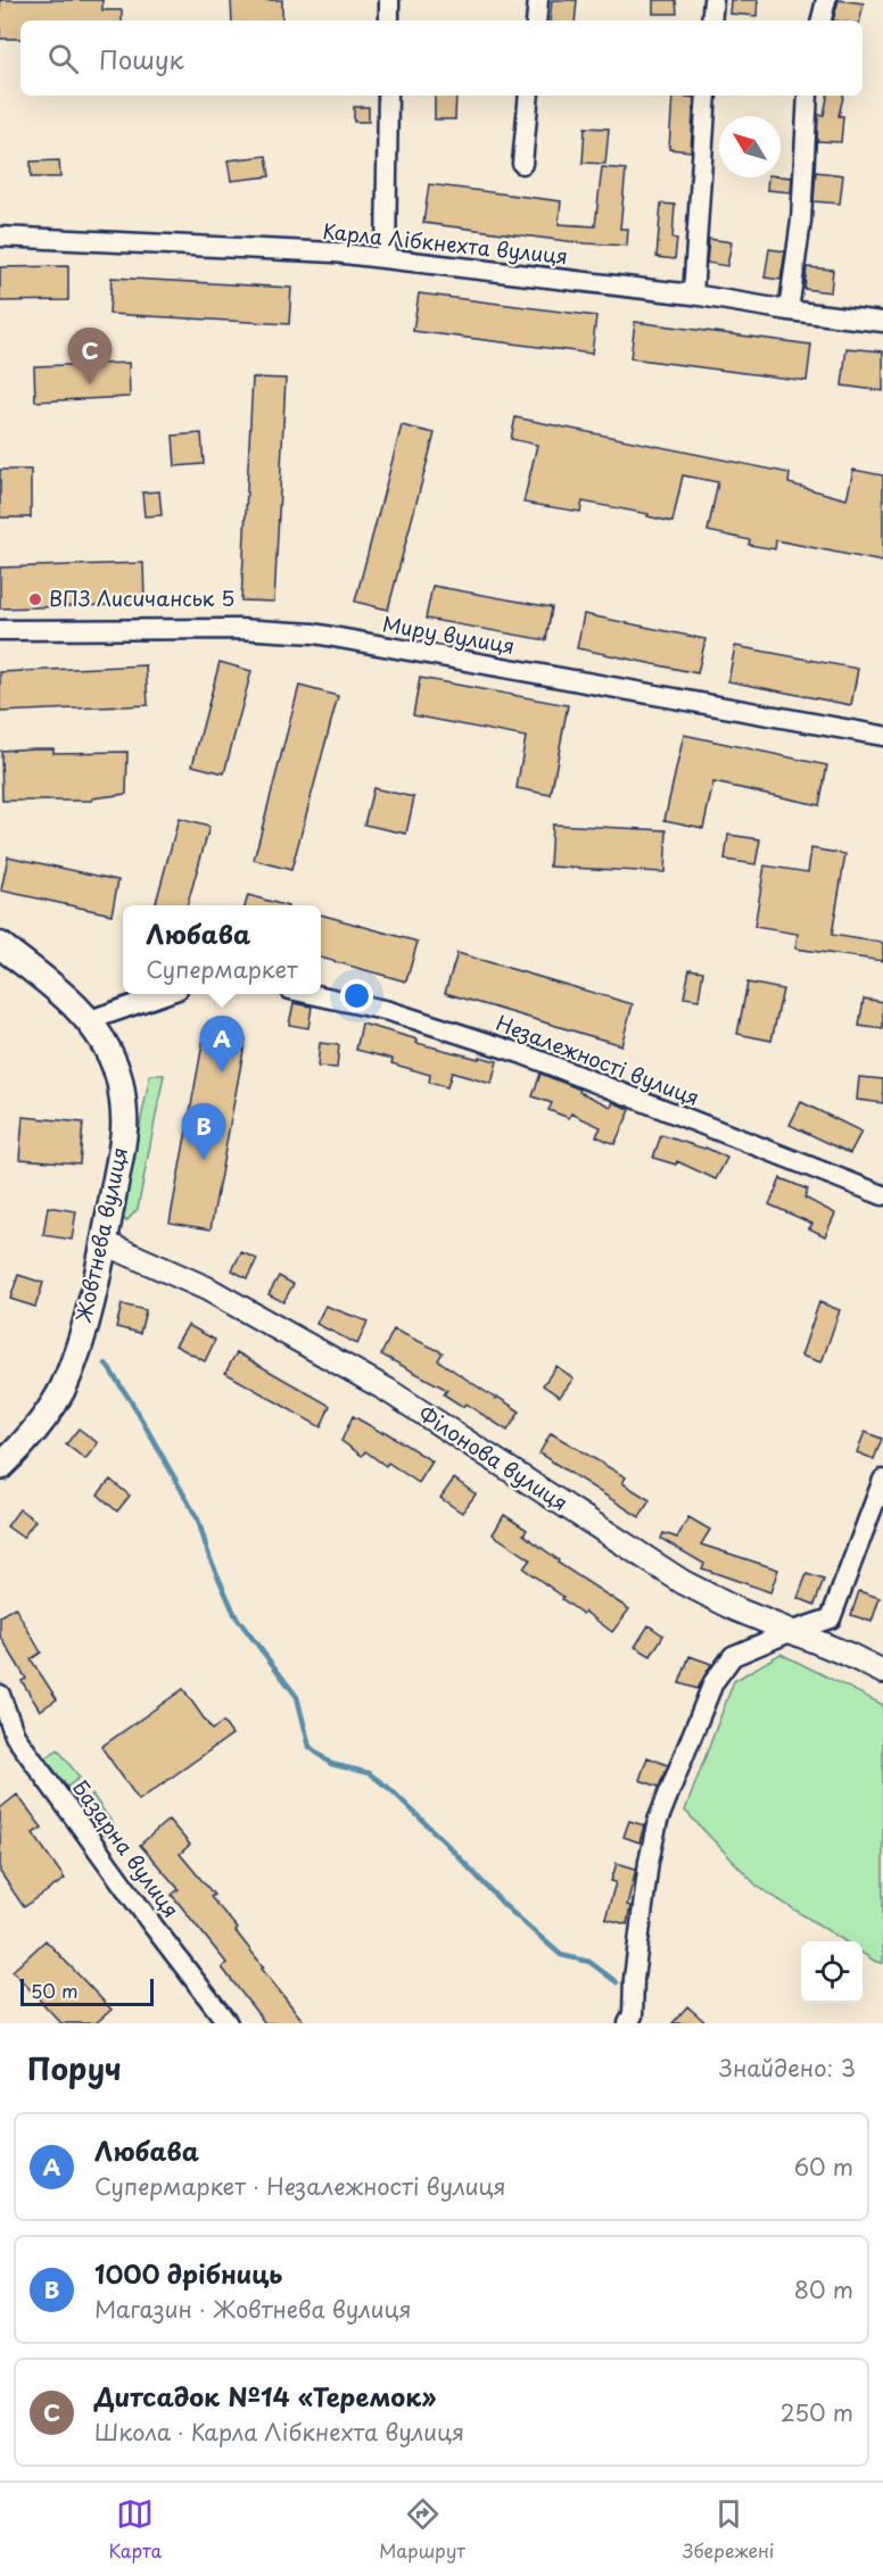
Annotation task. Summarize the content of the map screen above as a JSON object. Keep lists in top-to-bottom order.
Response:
{
  "streets": {
    "main road": ["Жовтнева вулиця"],
    "street": [
      "Карла Лібкнехта вулиця",
      "Миру вулиця",
      "Незалежності вулиця",
      "Філонова вулиця",
      "Базарна вулиця"
    ]
  },
  "crossings": [
    ["Жовтнева вулиця", "Філонова вулиця"]
  ],
  "places": ["ВПЗ Лисичанськ 5"],
  "scale_bar": "50 m",
  "north": "top left",
  "page": {
    "search": "Пошук",
    "pins": ["C", "A", "B"],
    "popup": ["Любава", "Супермаркет"],
    "scale": "50 m",
    "heading": ["Поруч", "Знайдено: 3"],
    "list": [
      {
        "mark": "A",
        "name": "Любава",
        "note": "Супермаркет · Незалежності вулиця",
        "value": "60 m"
      },
      {
        "mark": "B",
        "name": "1000 дрібниць",
        "note": "Магазин · Жовтнева вулиця",
        "value": "80 m"
      },
      {
        "mark": "C",
        "name": "Дитсадок №14 «Теремок»",
        "note": "Школа · Карла Лібкнехта вулиця",
        "value": "250 m"
      }
    ],
    "nav": ["Карта", "Маршрут", "Збережені"]
  }
}
